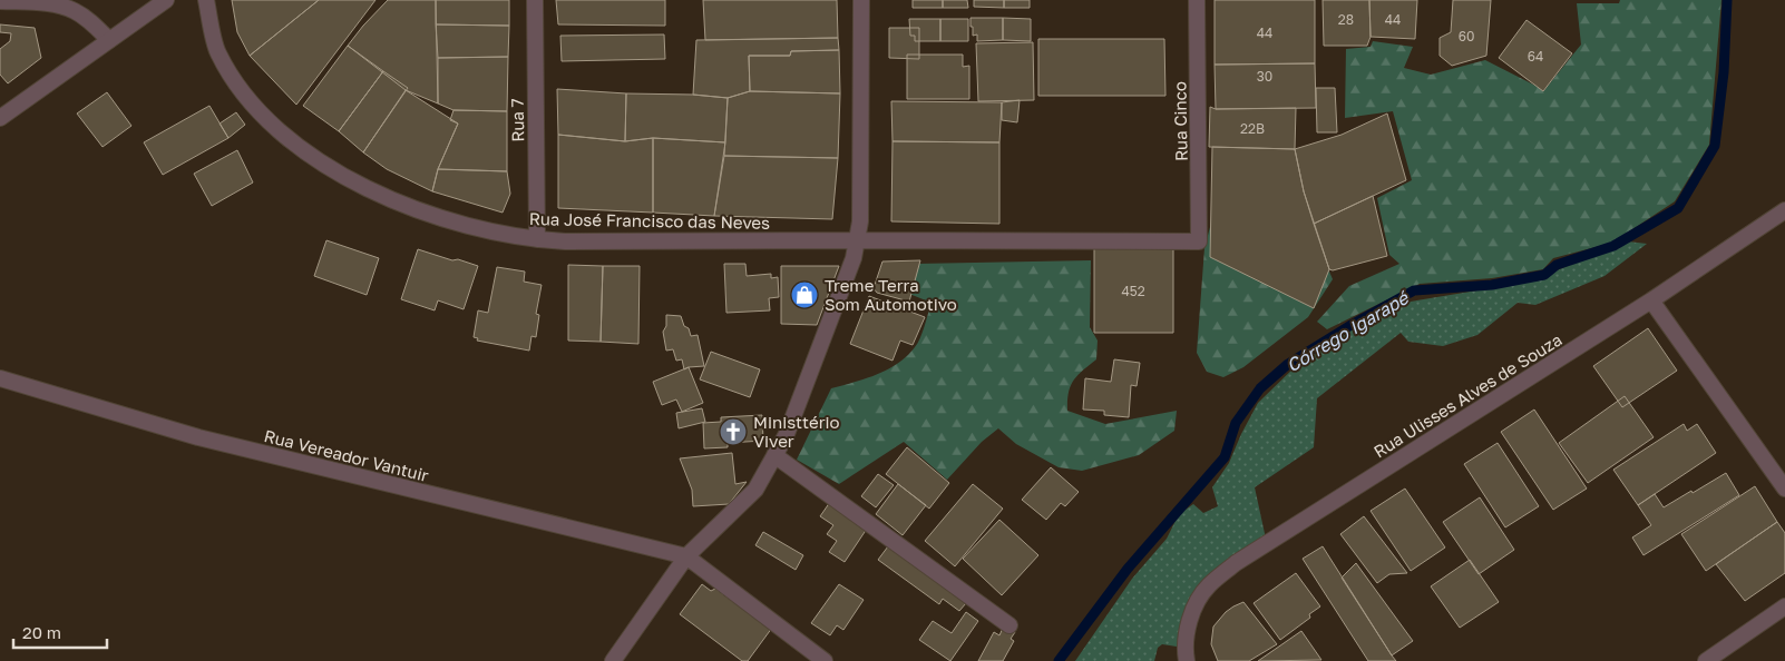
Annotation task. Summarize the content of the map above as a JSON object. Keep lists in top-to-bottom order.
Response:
{
  "streets": {
    "street": [
      "Rua 7",
      "Rua Cinco",
      "Rua José Francisco das Neves",
      "Rua Ulisses Alves de Souza",
      "Rua Vereador Vantuir"
    ]
  },
  "crossings": [
    ["Rua 7", "Rua José Francisco das Neves"],
    ["Rua Cinco", "Rua José Francisco das Neves"]
  ],
  "water": ["Córrego Igarapé"],
  "places": {
    "shop": ["Treme Terra Som Automotivo"],
    "church": ["Ministtério Viver"]
  },
  "house_numbers": [
    "28",
    "44",
    "44",
    "60",
    "64",
    "30",
    "22B",
    "452"
  ],
  "scale_bar": "20 m"
}
